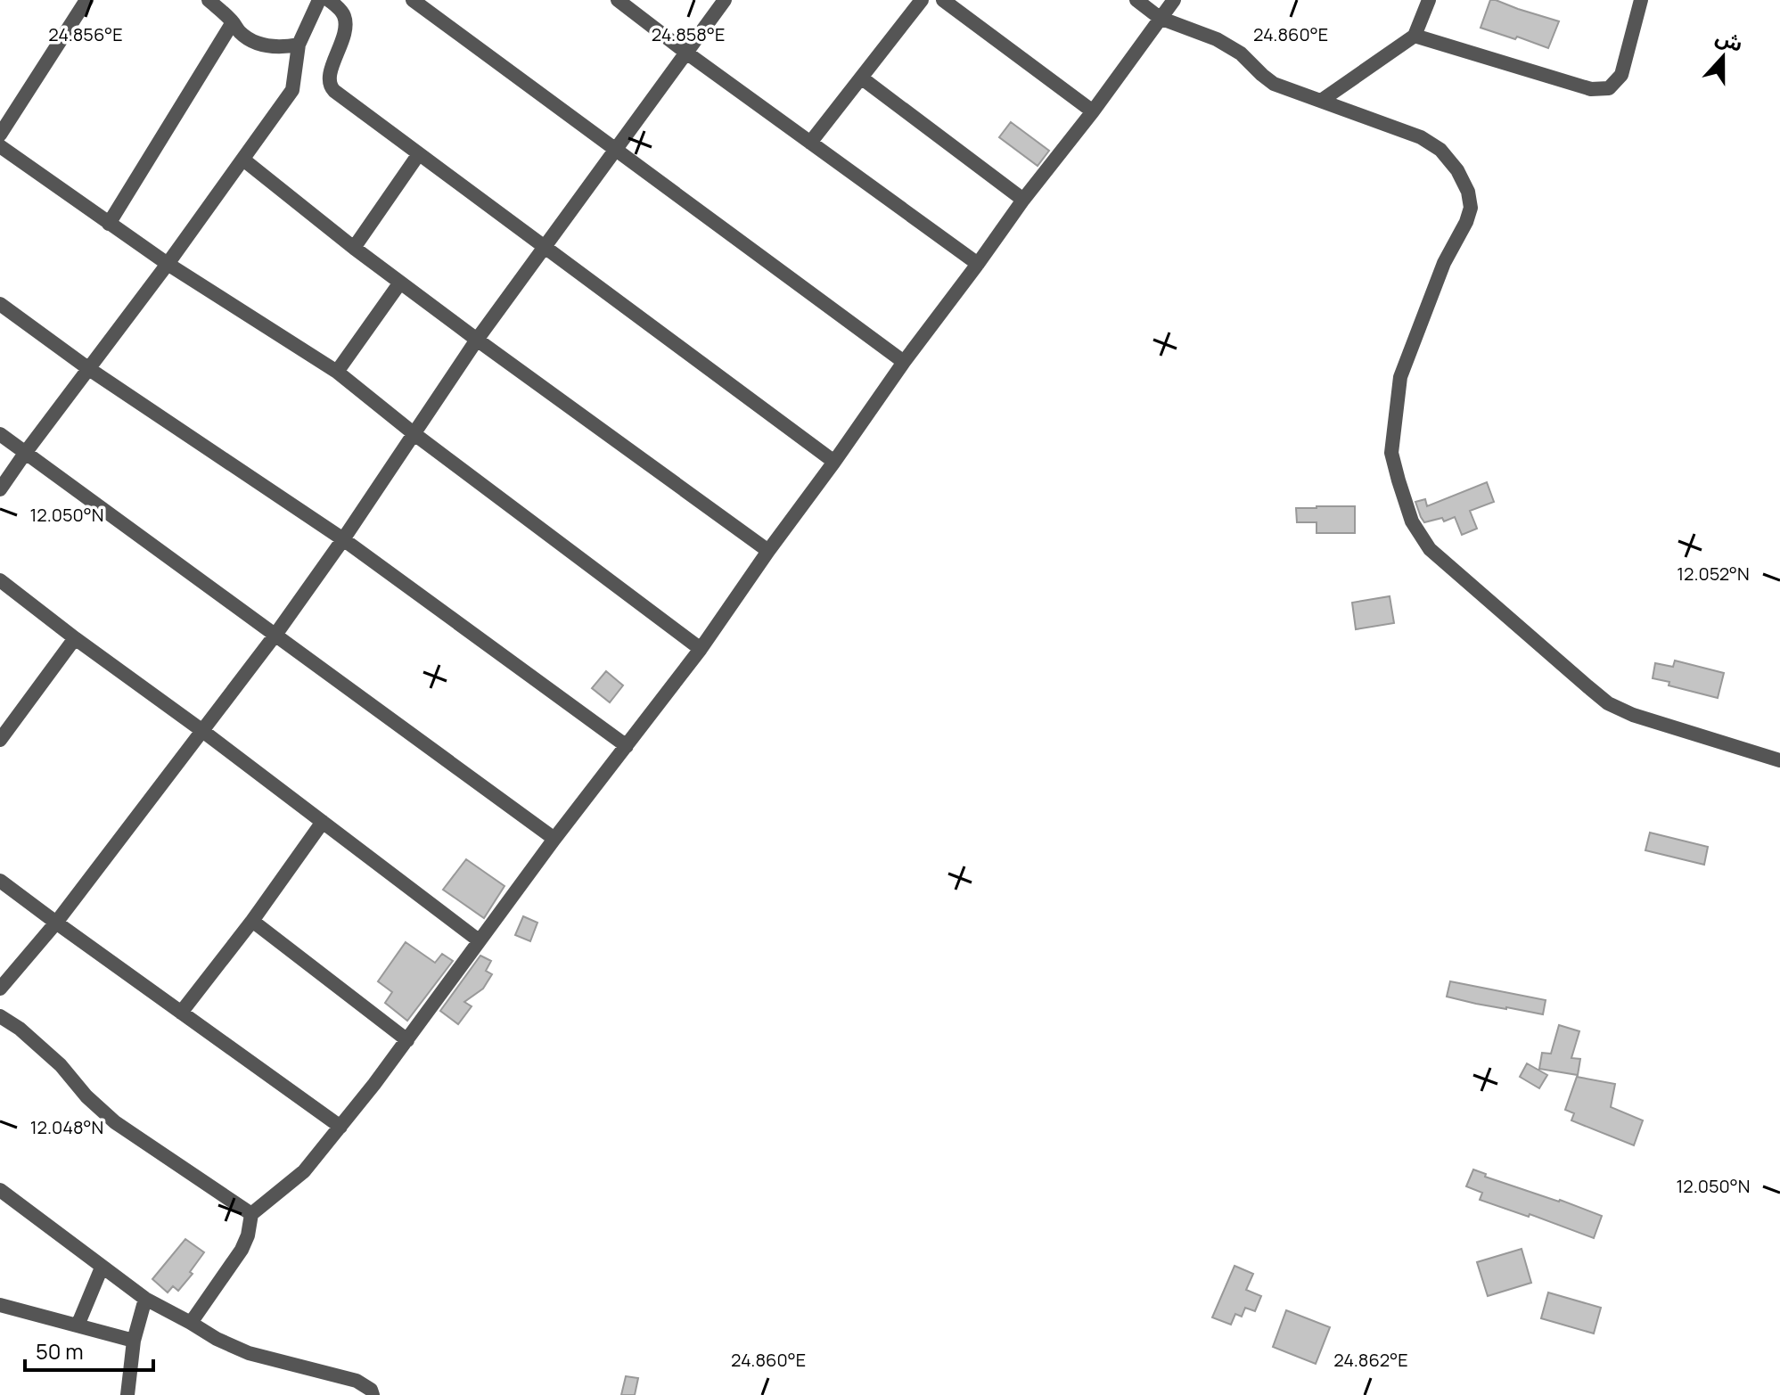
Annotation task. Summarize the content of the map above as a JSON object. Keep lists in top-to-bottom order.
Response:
{
  "scale_bar": "50 m",
  "north": "top",
  "coordinates": [
    "24.856°E",
    "24.858°E",
    "24.860°E",
    "12.050°N",
    "12.052°N",
    "12.048°N",
    "24.862°E"
  ]
}
